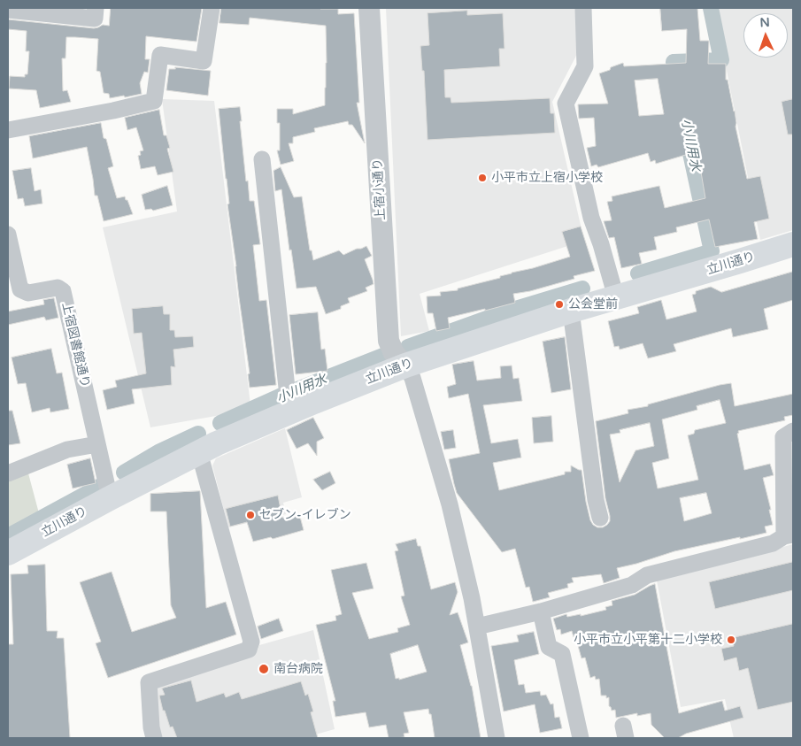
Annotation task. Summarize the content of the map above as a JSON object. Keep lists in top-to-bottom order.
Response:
{
  "streets": {
    "main road": ["立川通り"],
    "street": ["上宿小通り", "上宿図書館通り"]
  },
  "crossings": [
    ["上宿小通り", "立川通り"],
    ["立川通り", "上宿図書館通り"]
  ],
  "water": ["小川用水"],
  "places": [
    "小平市立上宿小学校",
    "公会堂前",
    "セブン-イレブン",
    "小平市立小平第十二小学校",
    "南台病院"
  ],
  "north": "top"
}
